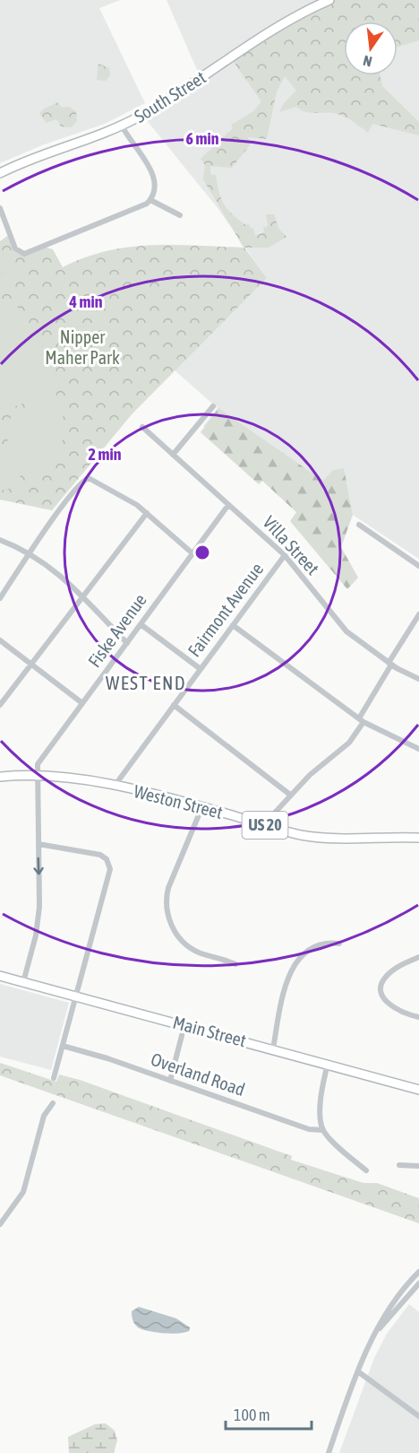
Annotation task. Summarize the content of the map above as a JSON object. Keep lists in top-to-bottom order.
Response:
{
  "streets": {
    "main road": [
      "South Street",
      "Weston Street",
      "US 20",
      "Main Street"
    ],
    "street": [
      "Villa Street",
      "Fairmont Avenue",
      "Fiske Avenue",
      "Overland Road"
    ]
  },
  "crossings": [
    ["Villa Street", "Fairmont Avenue"],
    ["Villa Street", "Fiske Avenue"],
    ["Fairmont Avenue", "Weston Street"],
    ["Fiske Avenue", "Weston Street"]
  ],
  "districts": ["WEST END"],
  "parks": ["Nipper Maher Park"],
  "scale_bar": "100 m",
  "north": "bottom",
  "rings": ["6 min", "4 min", "2 min"]
}
